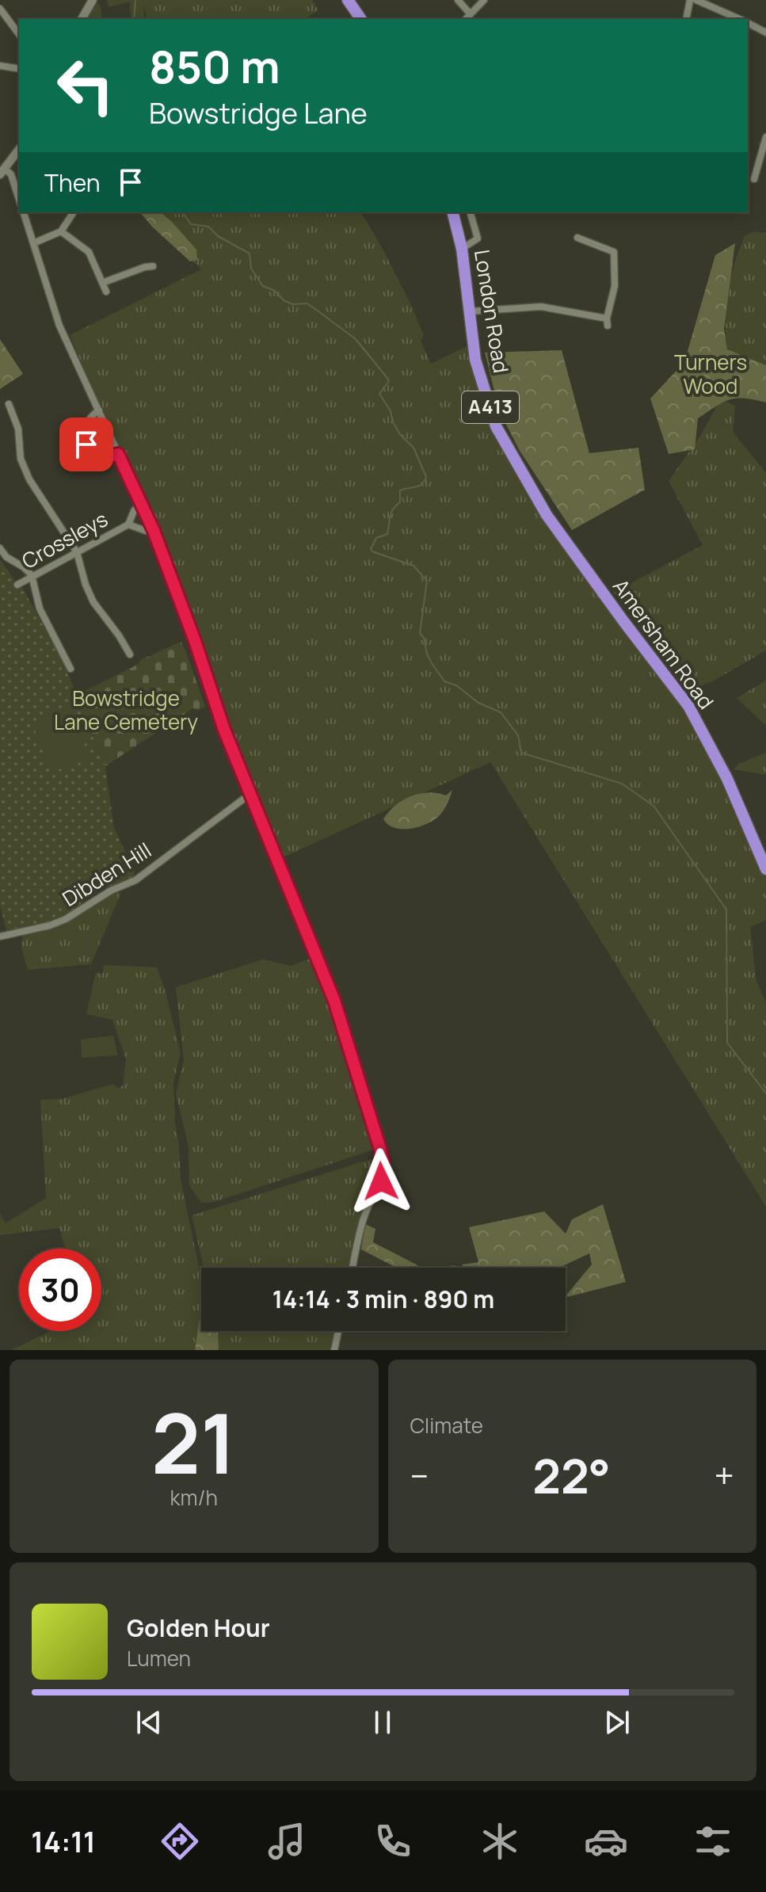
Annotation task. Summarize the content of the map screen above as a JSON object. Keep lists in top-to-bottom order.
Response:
{
  "streets": {
    "highway": ["London Road", "A413", "Amersham Road"],
    "street": ["Crossleys", "Dibden Hill"]
  },
  "crossings": [
    ["London Road", "Amersham Road"]
  ],
  "parks": ["Turners Wood", "Bowstridge Lane Cemetery"],
  "page": {
    "turn": ["850 m", "Bowstridge Lane"],
    "then": "Then",
    "limit": "30",
    "trip": "14:14 · 3 min · 890 m",
    "tile": [
      ["21", "km/h"],
      "Climate"
    ],
    "heat": ["−", "22°", "+"],
    "song": ["Golden Hour", "Lumen"],
    "tabs": "14:11"
  }
}
